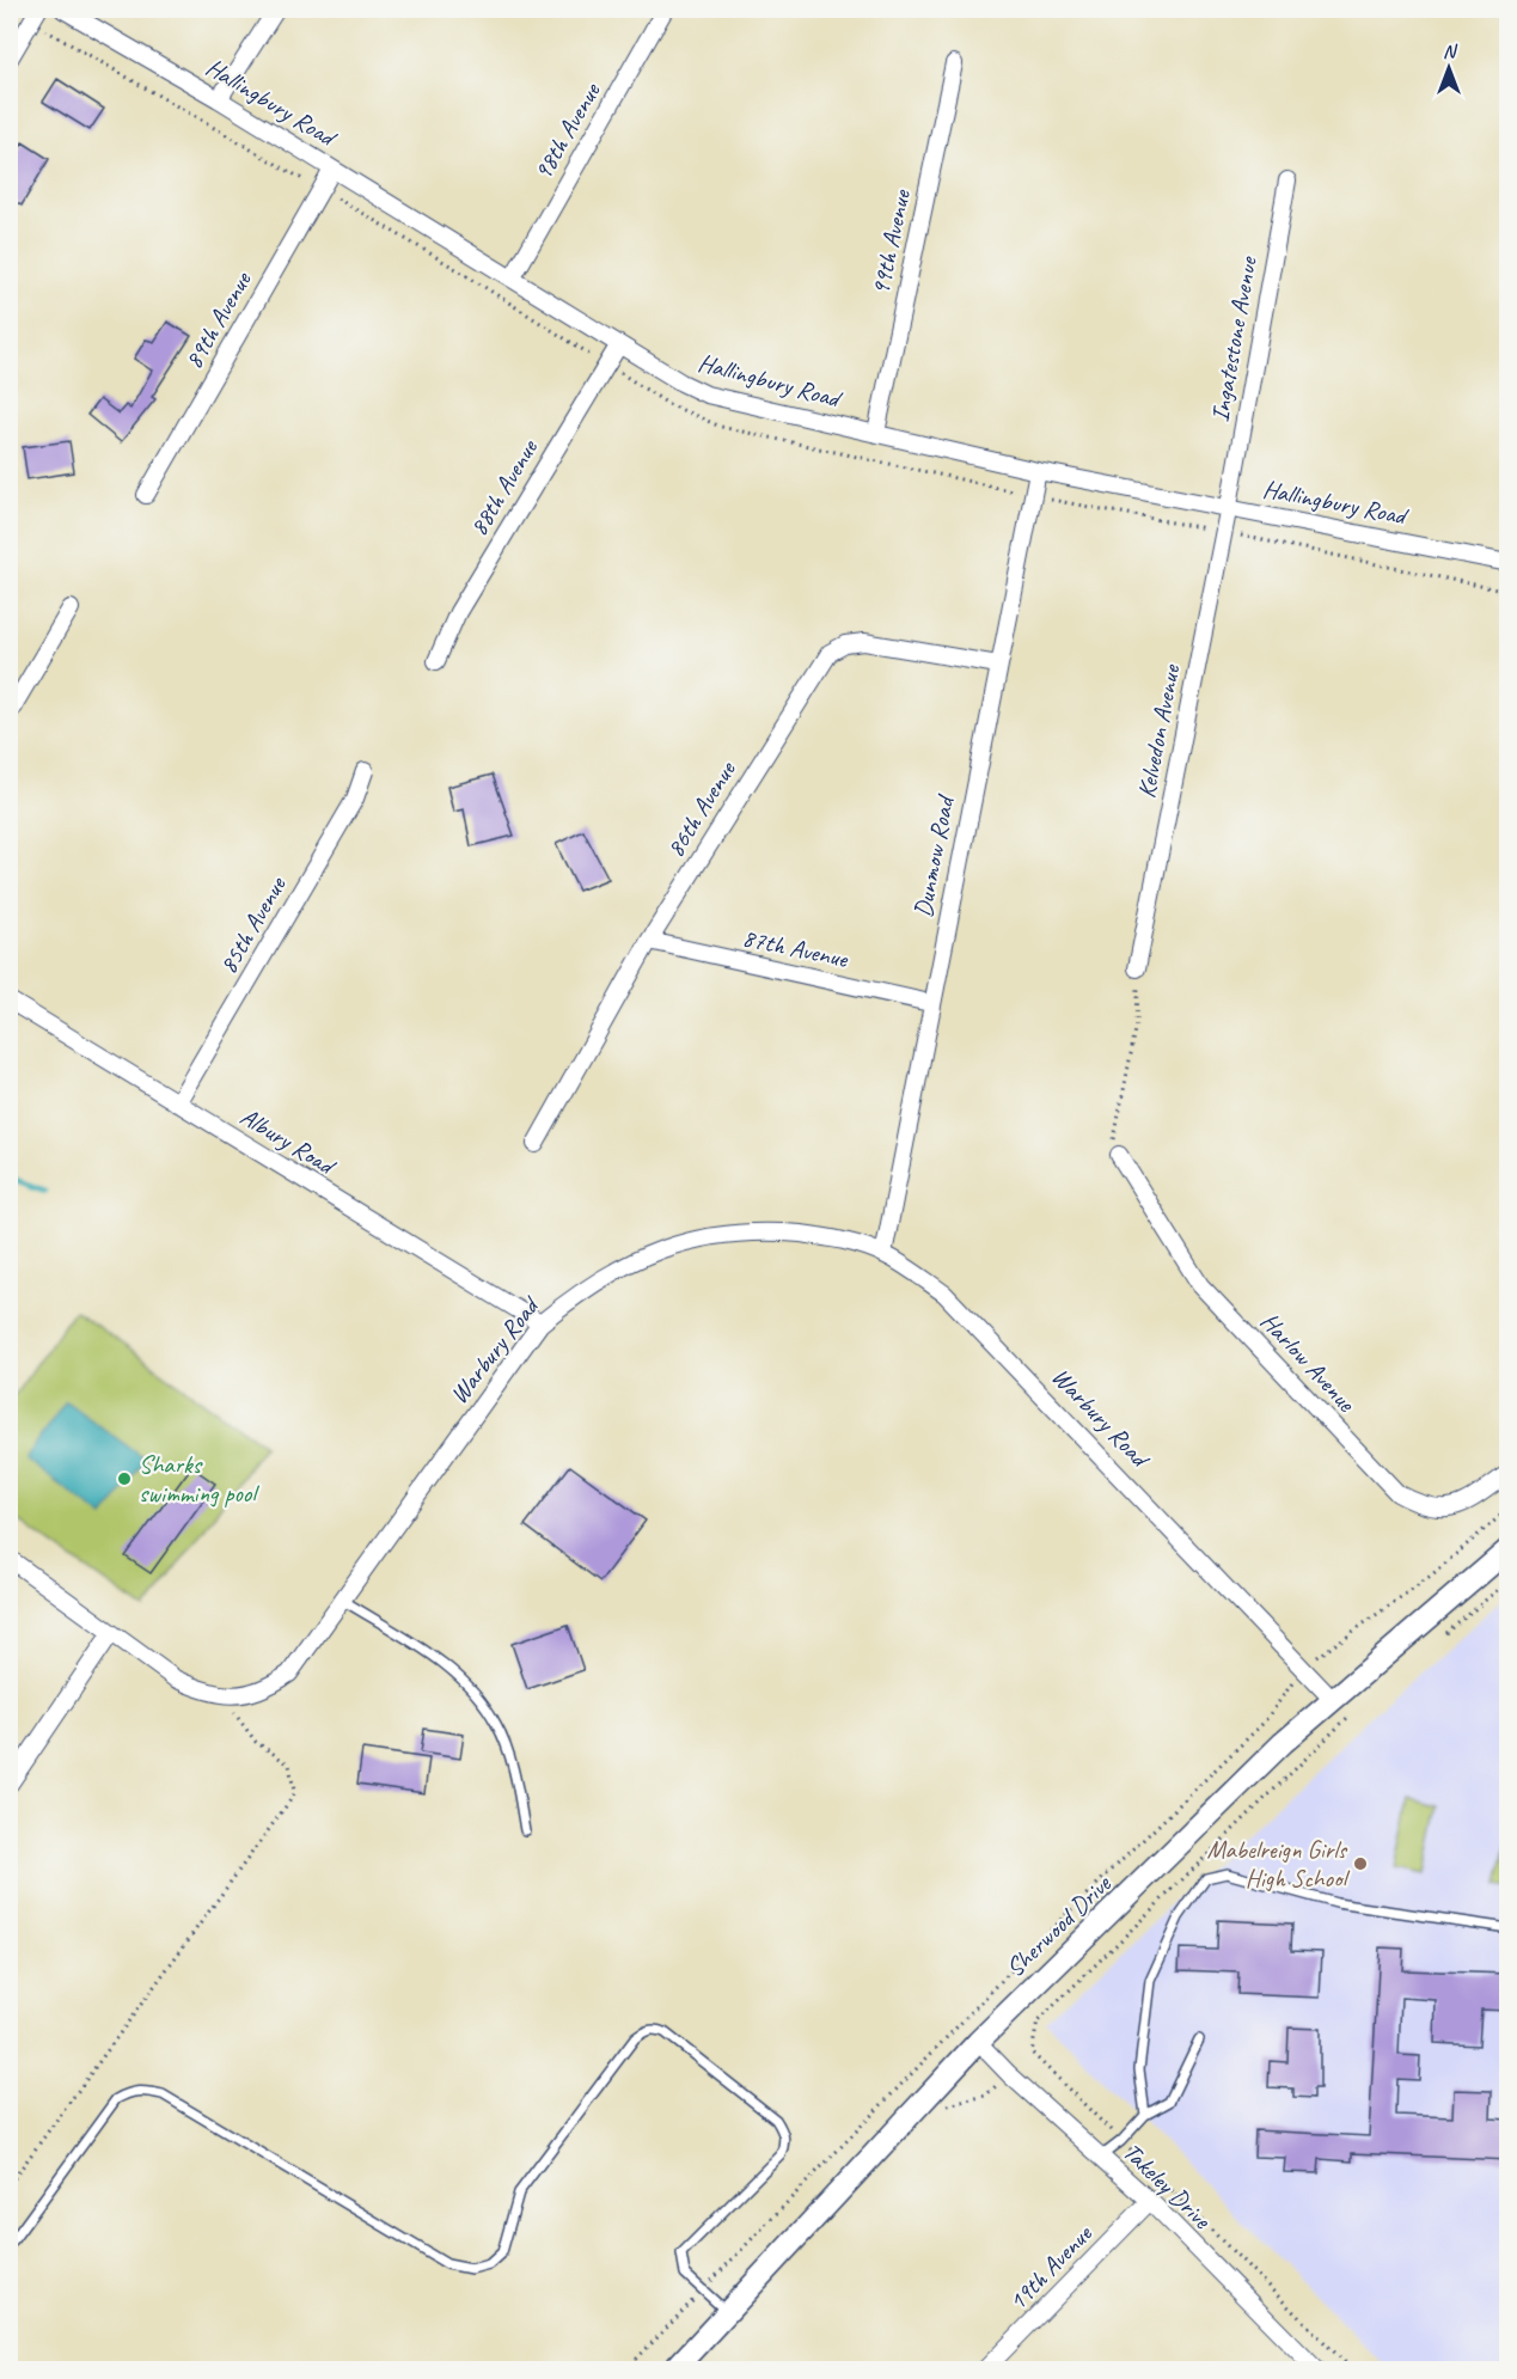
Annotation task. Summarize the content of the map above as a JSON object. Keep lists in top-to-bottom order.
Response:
{
  "streets": {
    "street": [
      "Hallingbury Road",
      "98th Avenue",
      "99th Avenue",
      "89th Avenue",
      "Ingatestone Avenue",
      "88th Avenue",
      "Kelvedon Avenue",
      "86th Avenue",
      "Dunmow Road",
      "85th Avenue",
      "87th Avenue",
      "Albury Road",
      "Warbury Road",
      "Harlow Avenue",
      "Sherwood Drive",
      "Takeley Drive",
      "19th Avenue"
    ]
  },
  "crossings": [
    ["Hallingbury Road", "98th Avenue"],
    ["Hallingbury Road", "99th Avenue"],
    ["Hallingbury Road", "89th Avenue"],
    ["Hallingbury Road", "Ingatestone Avenue"],
    ["Hallingbury Road", "88th Avenue"],
    ["Hallingbury Road", "Kelvedon Avenue"],
    ["Hallingbury Road", "Dunmow Road"],
    ["Ingatestone Avenue", "Kelvedon Avenue"],
    ["86th Avenue", "Dunmow Road"],
    ["86th Avenue", "87th Avenue"],
    ["Dunmow Road", "87th Avenue"],
    ["Dunmow Road", "Warbury Road"],
    ["85th Avenue", "Albury Road"],
    ["Albury Road", "Warbury Road"],
    ["Warbury Road", "Sherwood Drive"],
    ["Sherwood Drive", "Takeley Drive"],
    ["Takeley Drive", "19th Avenue"]
  ],
  "places": ["Sharks swimming pool", "Mabelreign Girls High School"],
  "north": "top"
}
